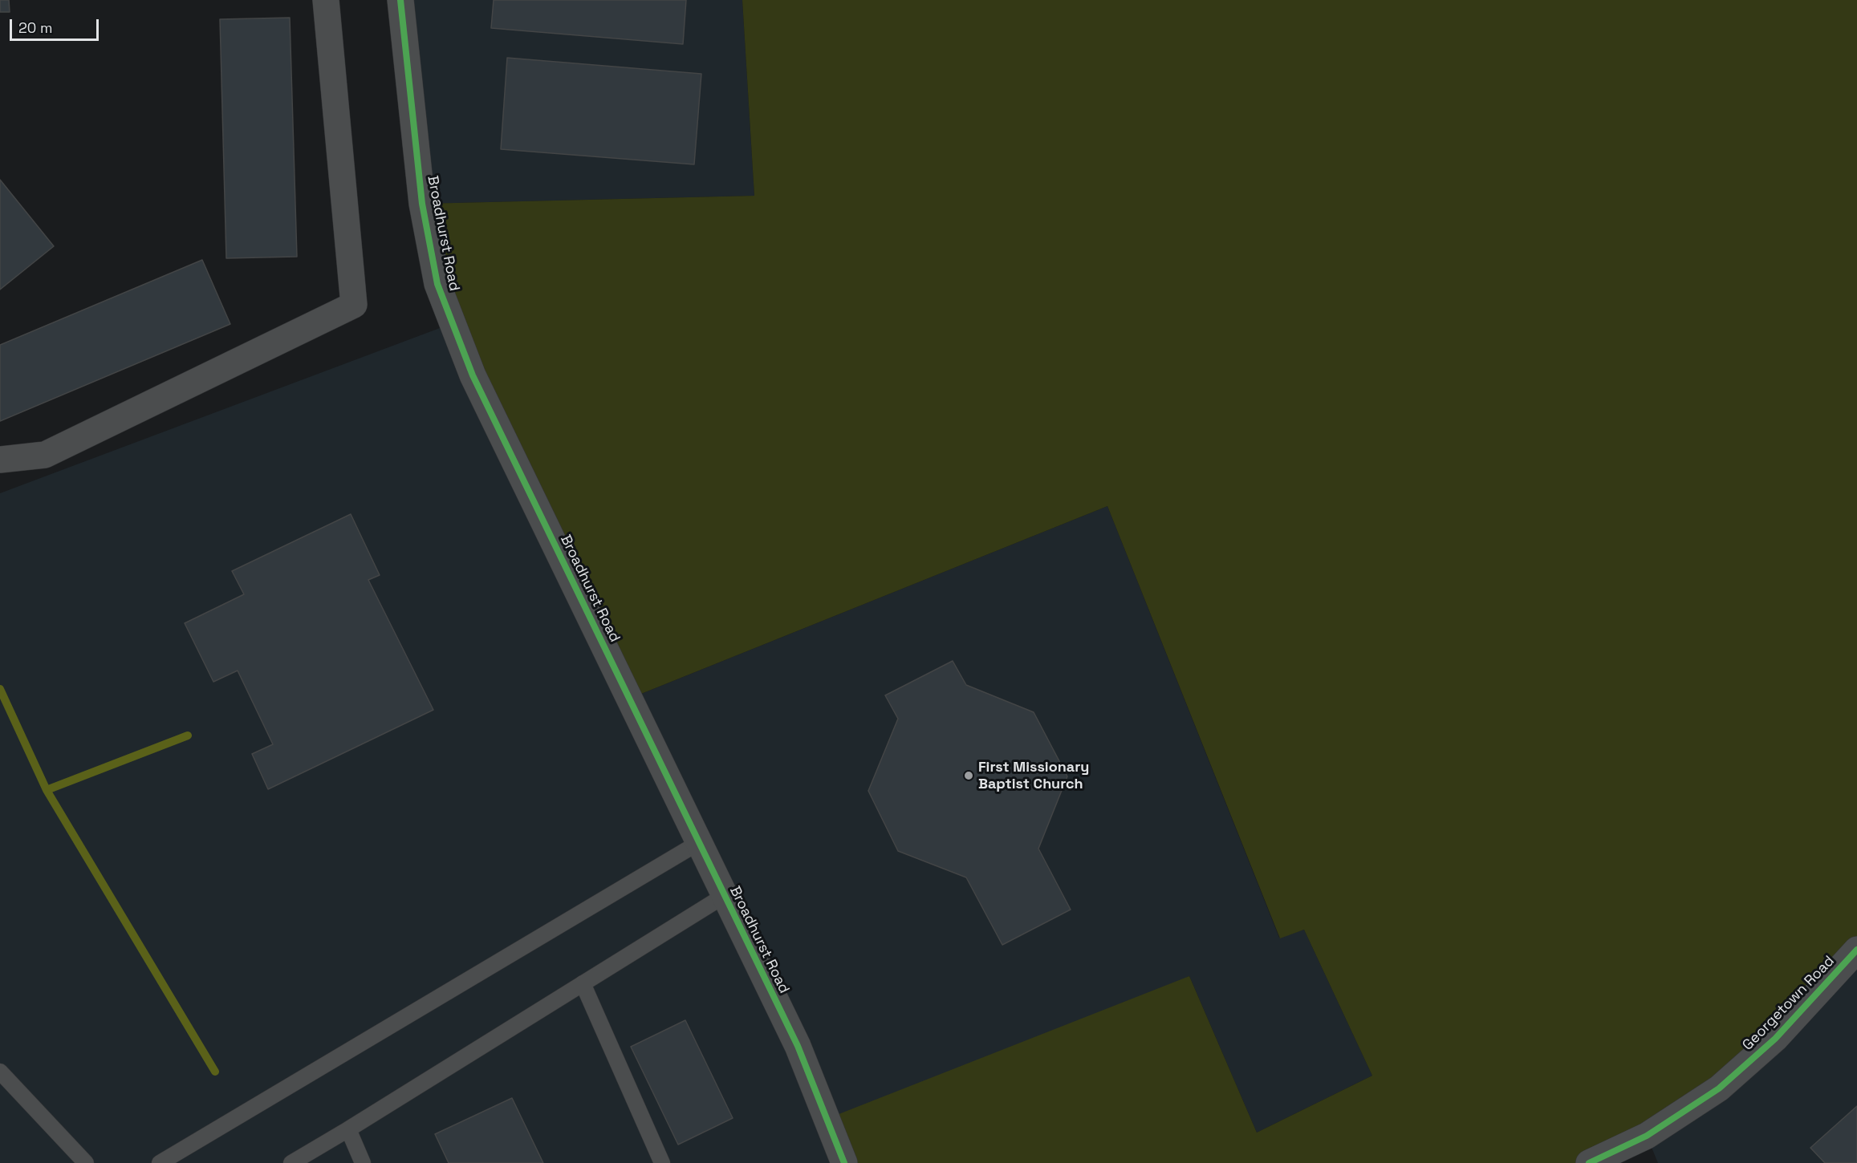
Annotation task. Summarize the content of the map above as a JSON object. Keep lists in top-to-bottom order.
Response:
{
  "streets": {
    "street": ["Broadhurst Road", "Georgetown Road"]
  },
  "places": ["First Missionary Baptist Church"],
  "scale_bar": "20 m"
}
